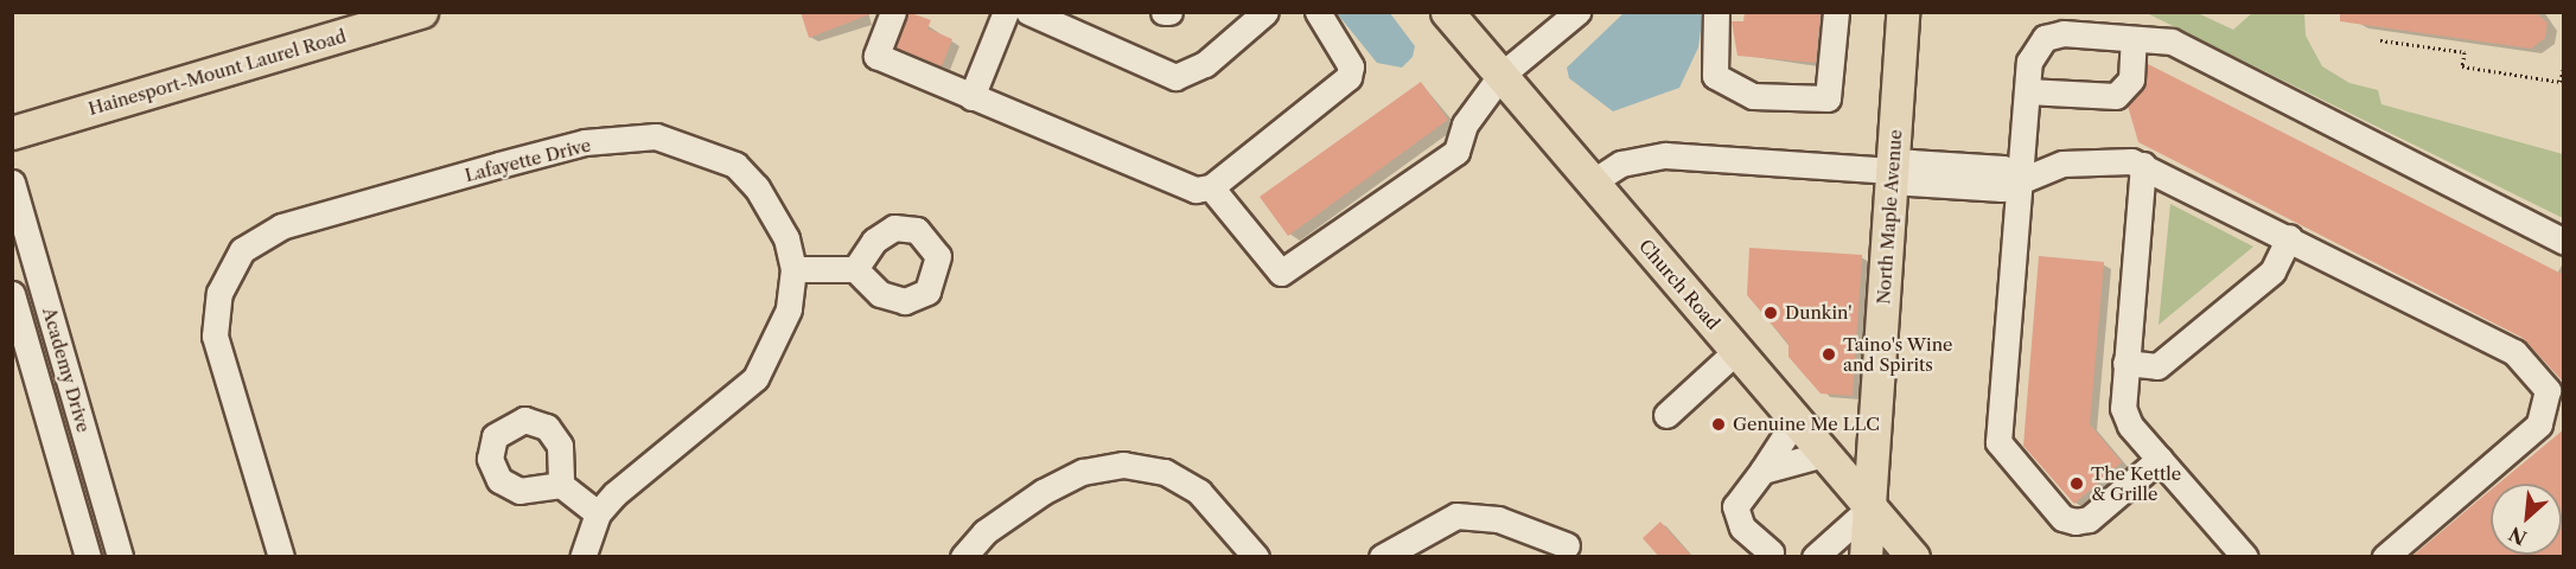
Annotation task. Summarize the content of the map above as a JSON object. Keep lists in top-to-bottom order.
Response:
{
  "streets": {
    "main road": ["Hainesport-Mount Laurel Road", "North Maple Avenue", "Church Road"],
    "street": ["Lafayette Drive", "Academy Drive"]
  },
  "crossings": [
    ["North Maple Avenue", "Church Road"]
  ],
  "places": [
    "Dunkin'",
    "Taino's Wine and Spirits",
    "Genuine Me LLC",
    "The Kettle & Grille"
  ],
  "north": "bottom left"
}
